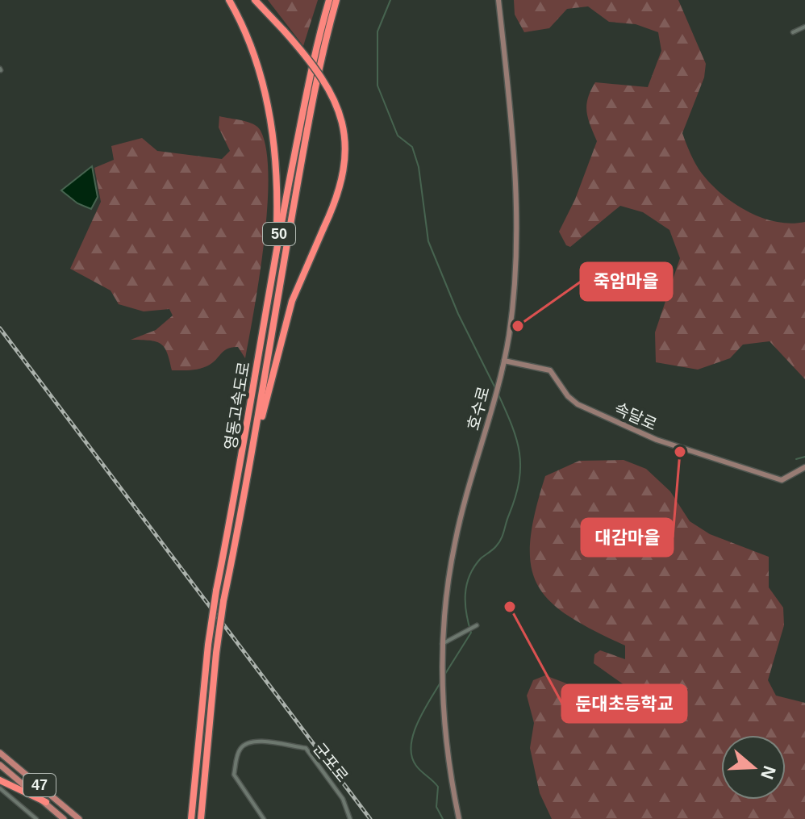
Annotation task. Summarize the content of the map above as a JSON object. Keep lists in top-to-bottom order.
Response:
{
  "streets": {
    "highway": ["50", "영동고속도로"],
    "main road": ["47"],
    "street": ["호수로", "속달로", "군포로"]
  },
  "crossings": [
    ["호수로", "속달로"]
  ],
  "places": ["죽암마을", "대감마을", "둔대초등학교"],
  "north": "right"
}
